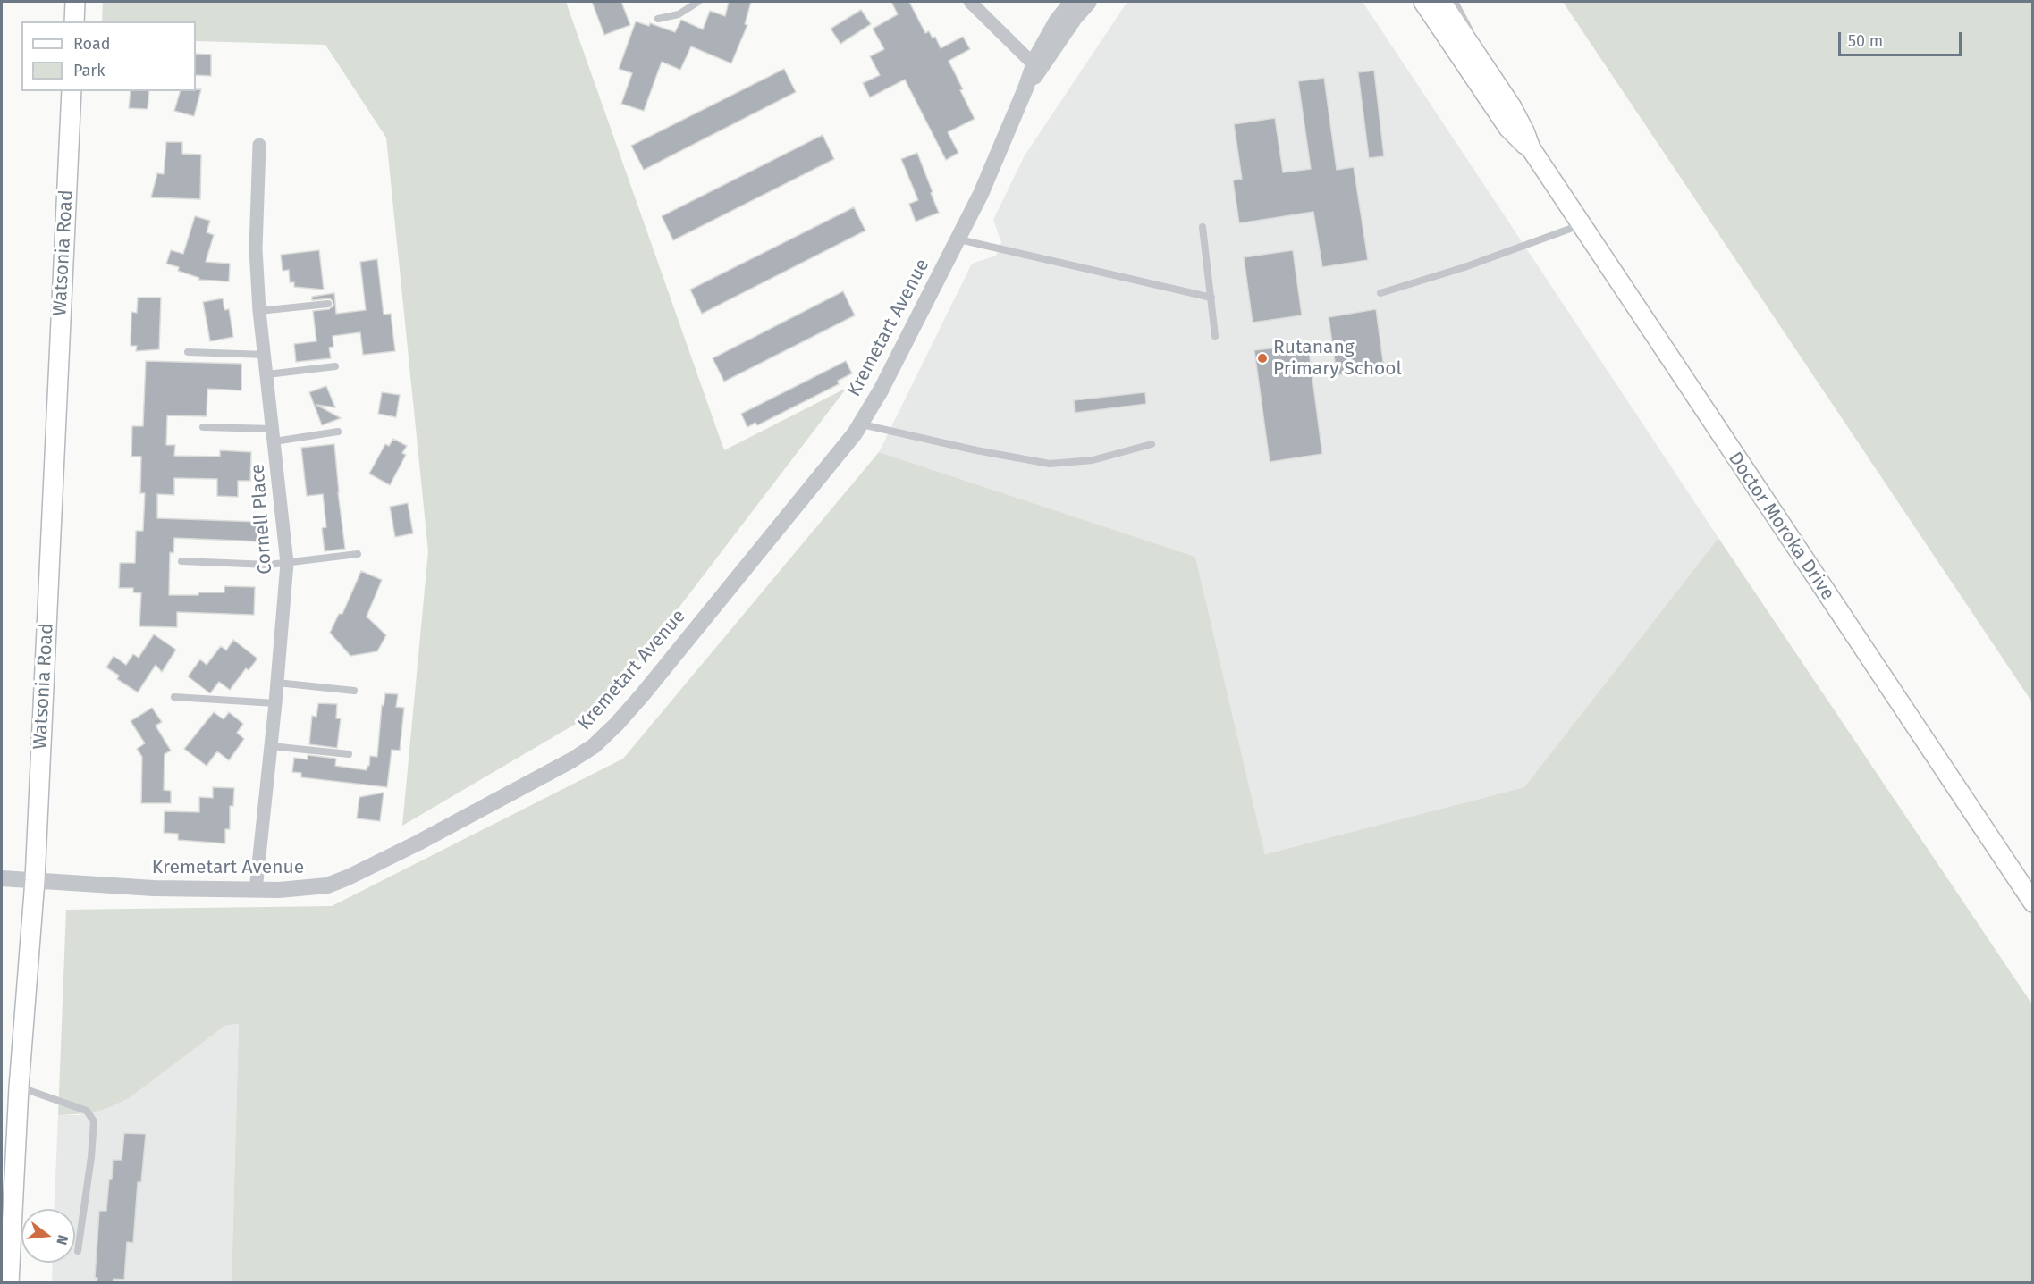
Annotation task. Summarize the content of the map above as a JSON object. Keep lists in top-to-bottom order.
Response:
{
  "streets": {
    "main road": ["Watsonia Road", "Doctor Moroka Drive"],
    "street": ["Kremetart Avenue", "Cornell Place"]
  },
  "crossings": [
    ["Watsonia Road", "Kremetart Avenue"],
    ["Kremetart Avenue", "Cornell Place"]
  ],
  "places": ["Rutanang Primary School"],
  "legend": ["Road", "Park"],
  "scale_bar": "50 m",
  "north": "right"
}
